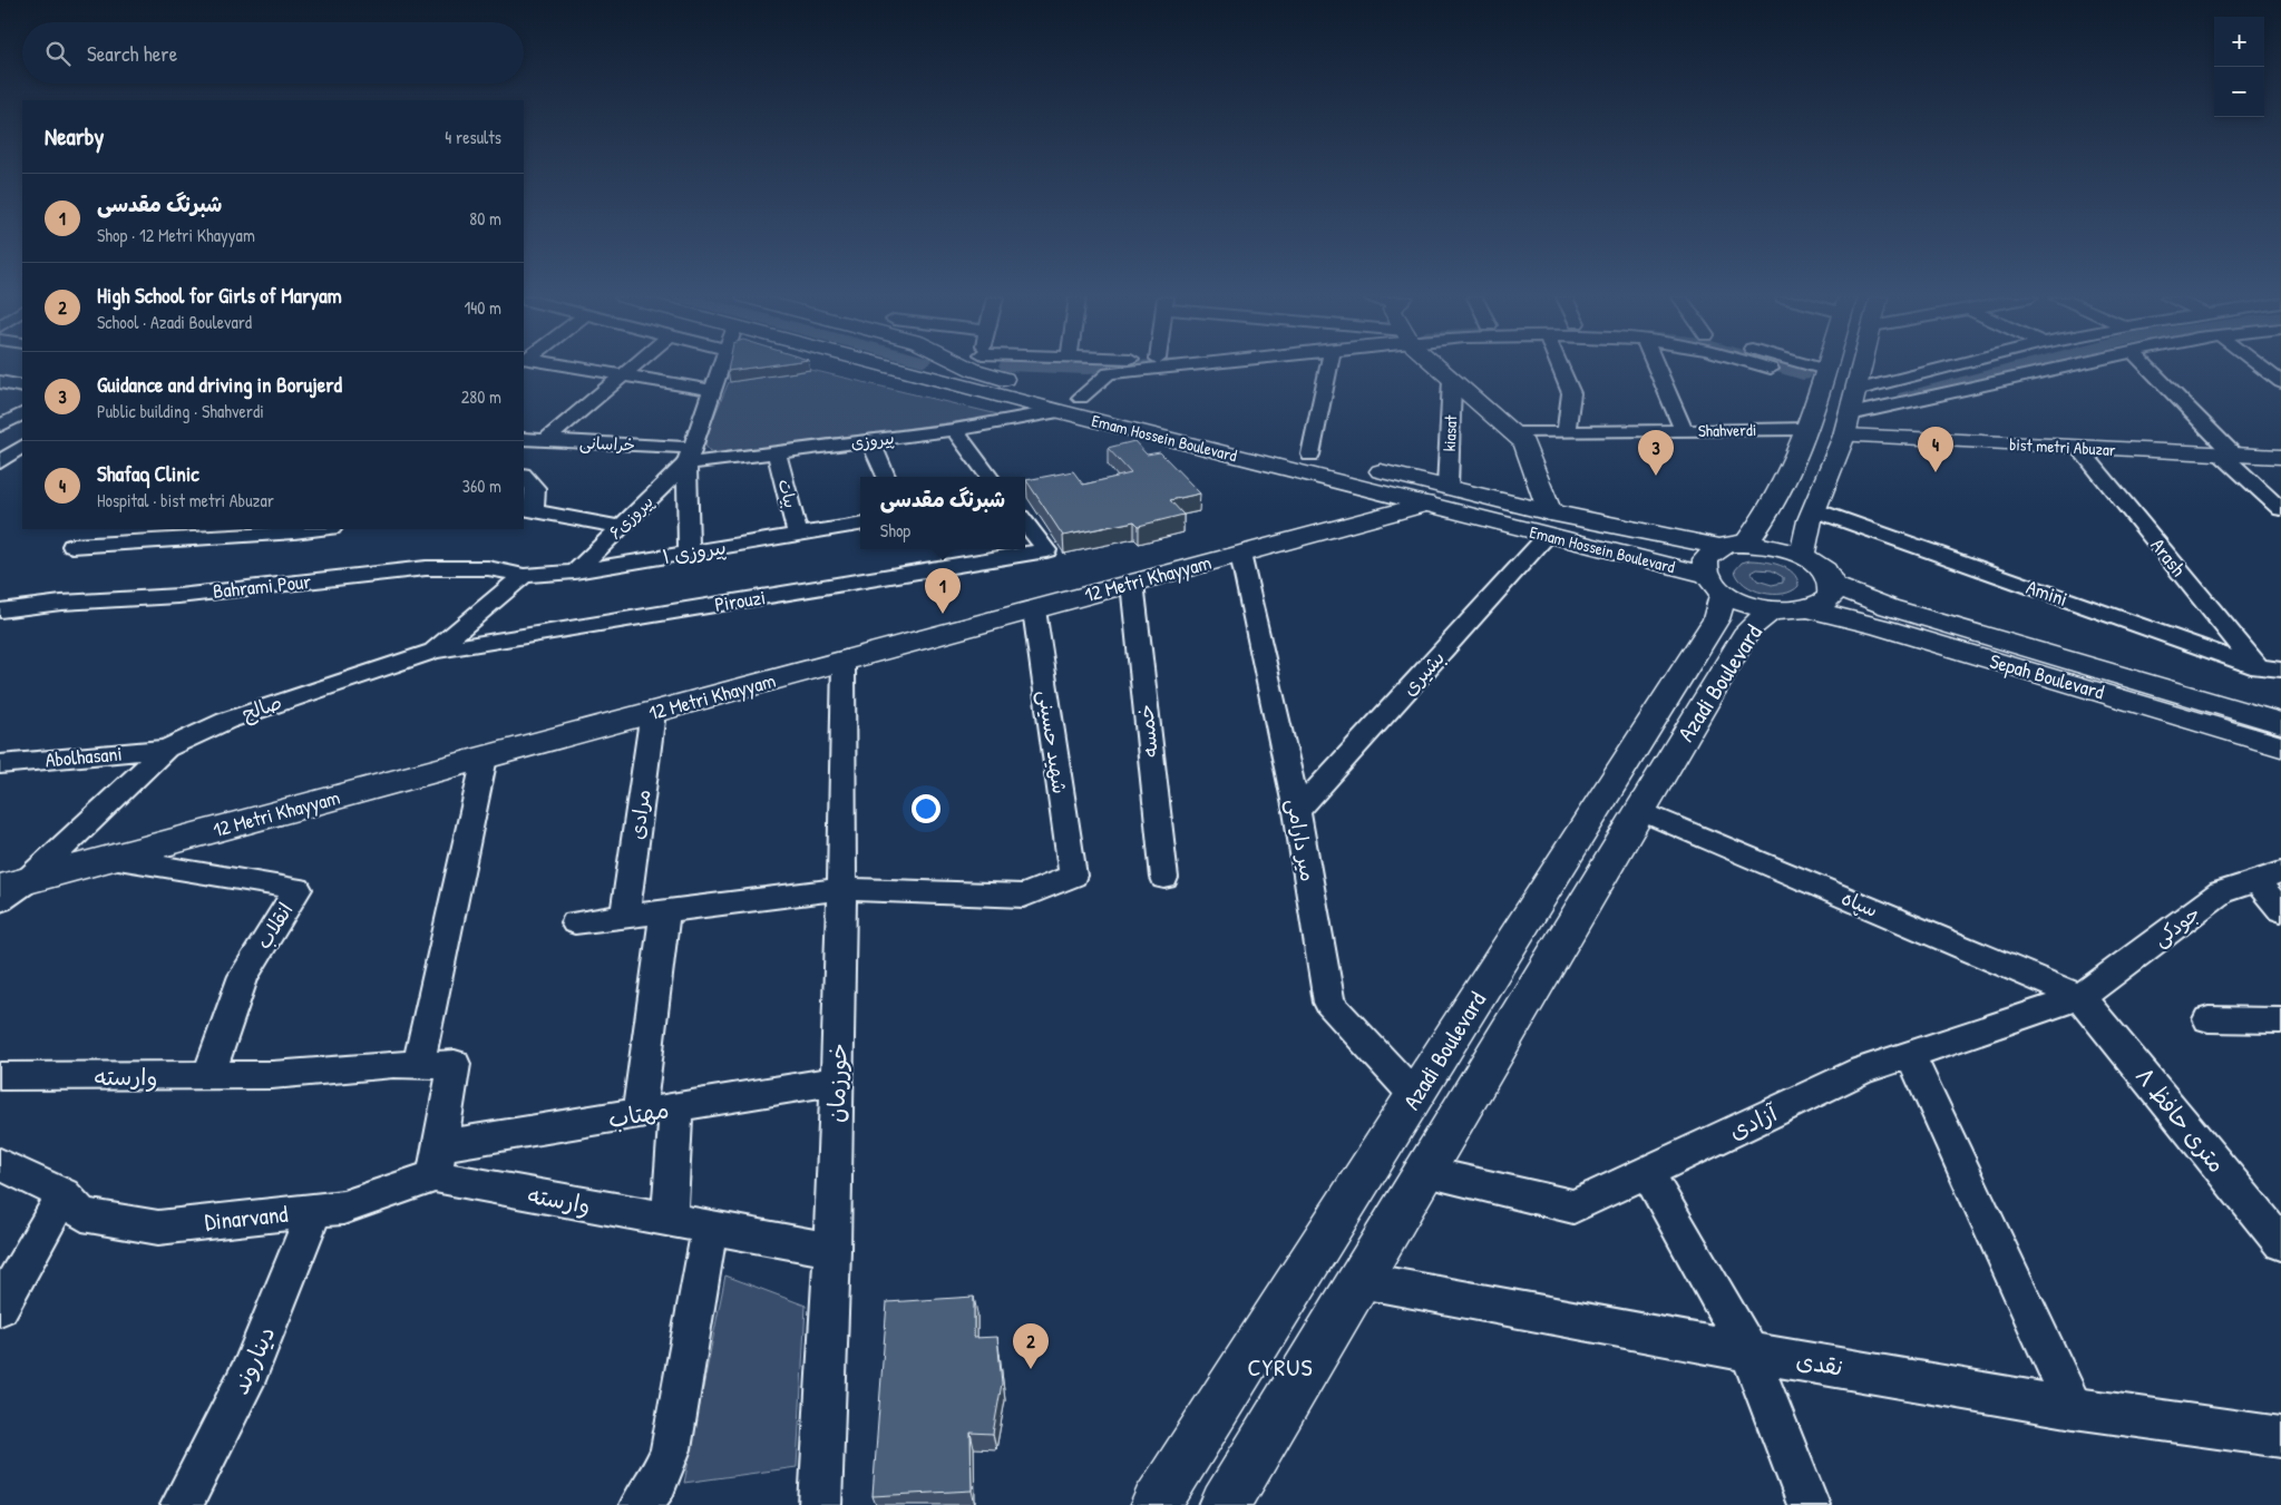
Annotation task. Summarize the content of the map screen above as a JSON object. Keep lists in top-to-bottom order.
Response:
{
  "streets": {
    "main road": [
      "Emam Hossein Boulevard",
      "bist metri Abuzar",
      "12 Metri Khayyam",
      "Sepah Boulevard",
      "Azadi Boulevard"
    ],
    "street": [
      "Shahverdi",
      "kiasat",
      "پیروزی",
      "خراسانی",
      "بیات",
      "پیروزی۶",
      "پیروزی ۱",
      "Arash",
      "Bahrami Pour",
      "Amini",
      "Pirouzi",
      "بشیری",
      "صالح",
      "خمسه",
      "شهید حسینی",
      "Abolhasani",
      "مرادی",
      "میر دارامی",
      "سپاه",
      "انقلاب",
      "جودکی",
      "وارسته",
      "خورزمان",
      "مهتاب",
      "۸ متری حافظ",
      "آزادی",
      "Dinarvand",
      "دیناروند",
      "نقدی"
    ]
  },
  "crossings": [
    ["kiasat", "Emam Hossein Boulevard"],
    ["kiasat", "12 Metri Khayyam"],
    ["Emam Hossein Boulevard", "پیروزی"],
    ["Emam Hossein Boulevard", "12 Metri Khayyam"],
    ["Emam Hossein Boulevard", "بشیری"],
    ["Emam Hossein Boulevard", "Sepah Boulevard"],
    ["Emam Hossein Boulevard", "Azadi Boulevard"],
    ["پیروزی", "خراسانی"],
    ["پیروزی", "بیات"],
    ["پیروزی", "پیروزی۶"],
    ["خراسانی", "پیروزی۶"],
    ["bist metri Abuzar", "Arash"],
    ["بیات", "پیروزی ۱"],
    ["پیروزی۶", "پیروزی ۱"],
    ["پیروزی ۱", "Bahrami Pour"],
    ["پیروزی ۱", "صالح"],
    ["Arash", "Amini"],
    ["12 Metri Khayyam", "صالح"],
    ["12 Metri Khayyam", "خمسه"],
    ["12 Metri Khayyam", "شهید حسینی"],
    ["12 Metri Khayyam", "مرادی"],
    ["12 Metri Khayyam", "میر دارامی"],
    ["12 Metri Khayyam", "انقلاب"],
    ["12 Metri Khayyam", "خورزمان"],
    ["Bahrami Pour", "صالح"],
    ["Pirouzi", "صالح"],
    ["بشیری", "میر دارامی"],
    ["Sepah Boulevard", "Azadi Boulevard"],
    ["Azadi Boulevard", "میر دارامی"],
    ["Azadi Boulevard", "سپاه"],
    ["Azadi Boulevard", "آزادی"],
    ["Azadi Boulevard", "نقدی"],
    ["صالح", "Abolhasani"],
    ["شهید حسینی", "خورزمان"],
    ["سپاه", "جودکی"],
    ["سپاه", "۸ متری حافظ"],
    ["سپاه", "آزادی"],
    ["انقلاب", "وارسته"],
    ["جودکی", "۸ متری حافظ"],
    ["جودکی", "آزادی"],
    ["وارسته", "خورزمان"],
    ["وارسته", "مهتاب"],
    ["وارسته", "Dinarvand"],
    ["خورزمان", "مهتاب"],
    ["مهتاب", "Dinarvand"],
    ["۸ متری حافظ", "آزادی"],
    ["Dinarvand", "دیناروند"]
  ],
  "districts": ["CYRUS"],
  "page": {
    "map_buttons": ["+", "−"],
    "search": "Search here",
    "heading": ["Nearby", "4 results"],
    "list": [
      {
        "mark": "1",
        "name": "شبرنگ مقدسی",
        "note": "Shop · 12 Metri Khayyam",
        "value": "80 m"
      },
      {
        "mark": "2",
        "name": "High School for Girls of Maryam",
        "note": "School · Azadi Boulevard",
        "value": "140 m"
      },
      {
        "mark": "3",
        "name": "Guidance and driving in Borujerd",
        "note": "Public building · Shahverdi",
        "value": "280 m"
      },
      {
        "mark": "4",
        "name": "Shafaq Clinic",
        "note": "Hospital · bist metri Abuzar",
        "value": "360 m"
      }
    ],
    "pins": [
      "4",
      "3",
      "1",
      "2"
    ],
    "popup": ["شبرنگ مقدسی", "Shop"]
  }
}
